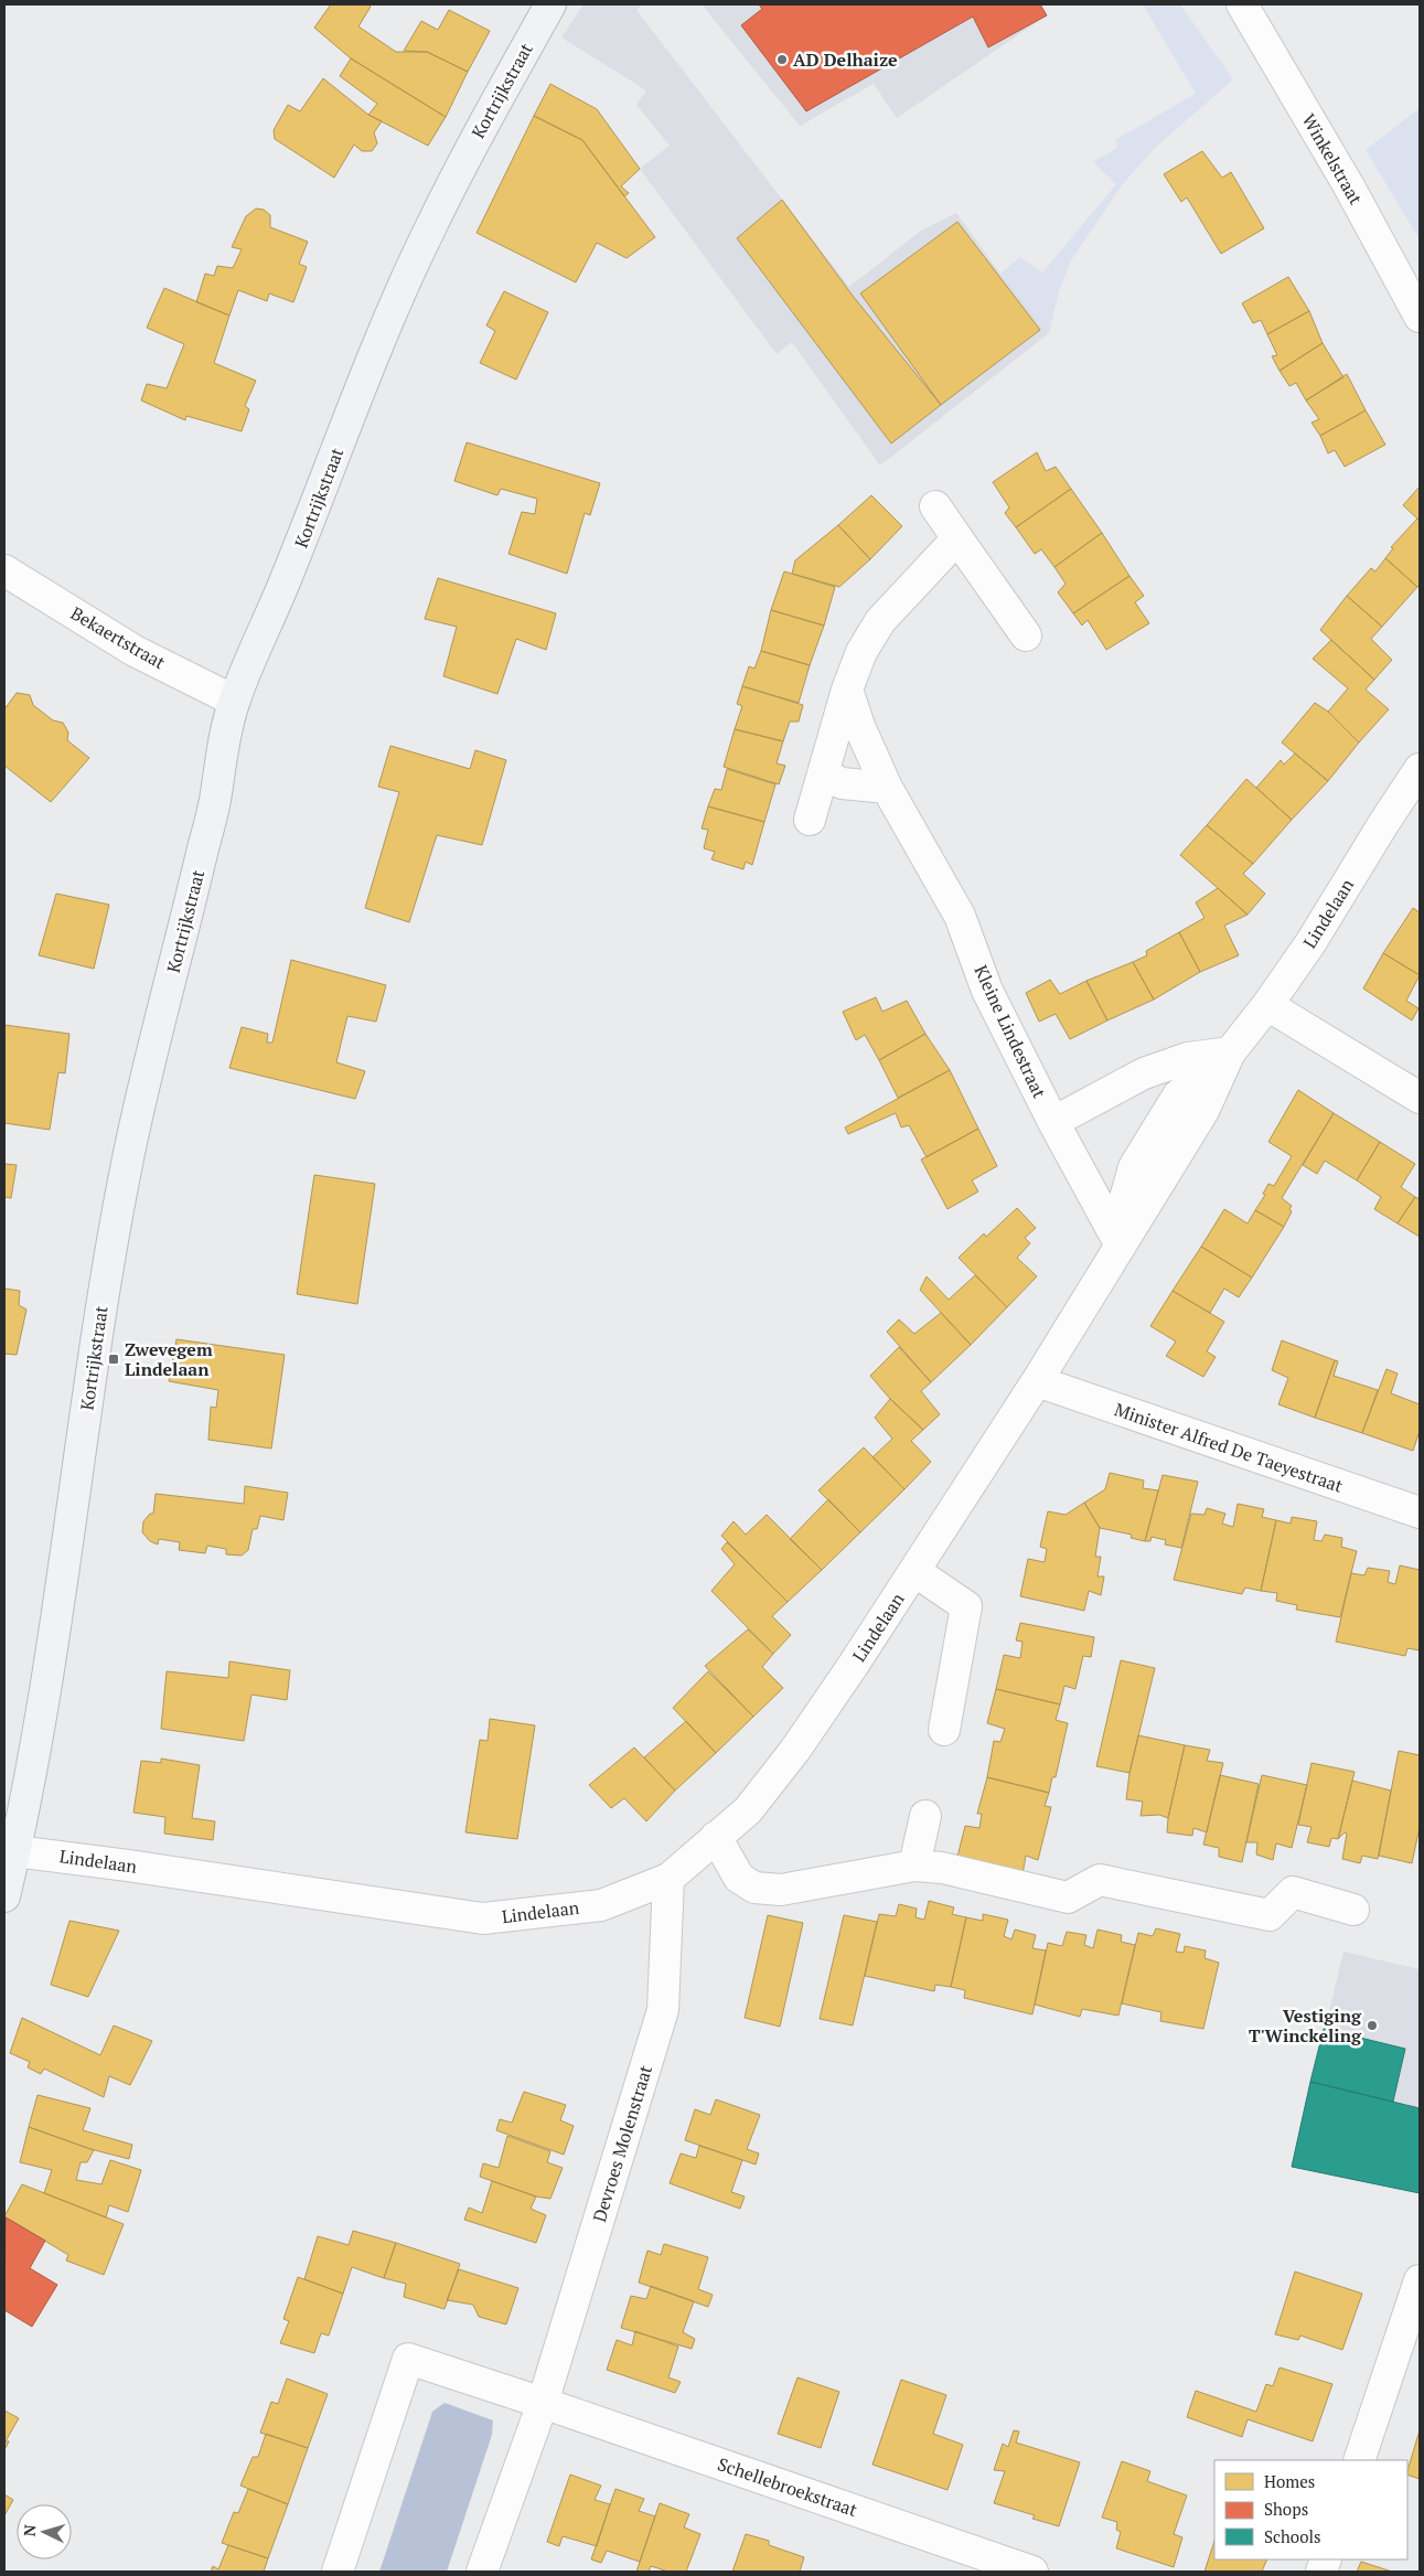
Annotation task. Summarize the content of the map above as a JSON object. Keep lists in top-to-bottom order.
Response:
{
  "streets": {
    "main road": ["Kortrijkstraat"],
    "street": [
      "Winkelstraat",
      "Bekaertstraat",
      "Lindelaan",
      "Kleine Lindestraat",
      "Minister Alfred De Taeyestraat",
      "Devroes Molenstraat",
      "Schellebroekstraat"
    ]
  },
  "crossings": [
    ["Kortrijkstraat", "Bekaertstraat"],
    ["Kortrijkstraat", "Lindelaan"],
    ["Lindelaan", "Kleine Lindestraat"],
    ["Lindelaan", "Minister Alfred De Taeyestraat"],
    ["Lindelaan", "Devroes Molenstraat"],
    ["Devroes Molenstraat", "Schellebroekstraat"]
  ],
  "places": {
    "other": ["AD Delhaize", "Vestiging T'Winckeling"],
    "transit": ["Zwevegem Lindelaan"]
  },
  "legend": ["Homes", "Shops", "Schools"],
  "north": "left"
}
